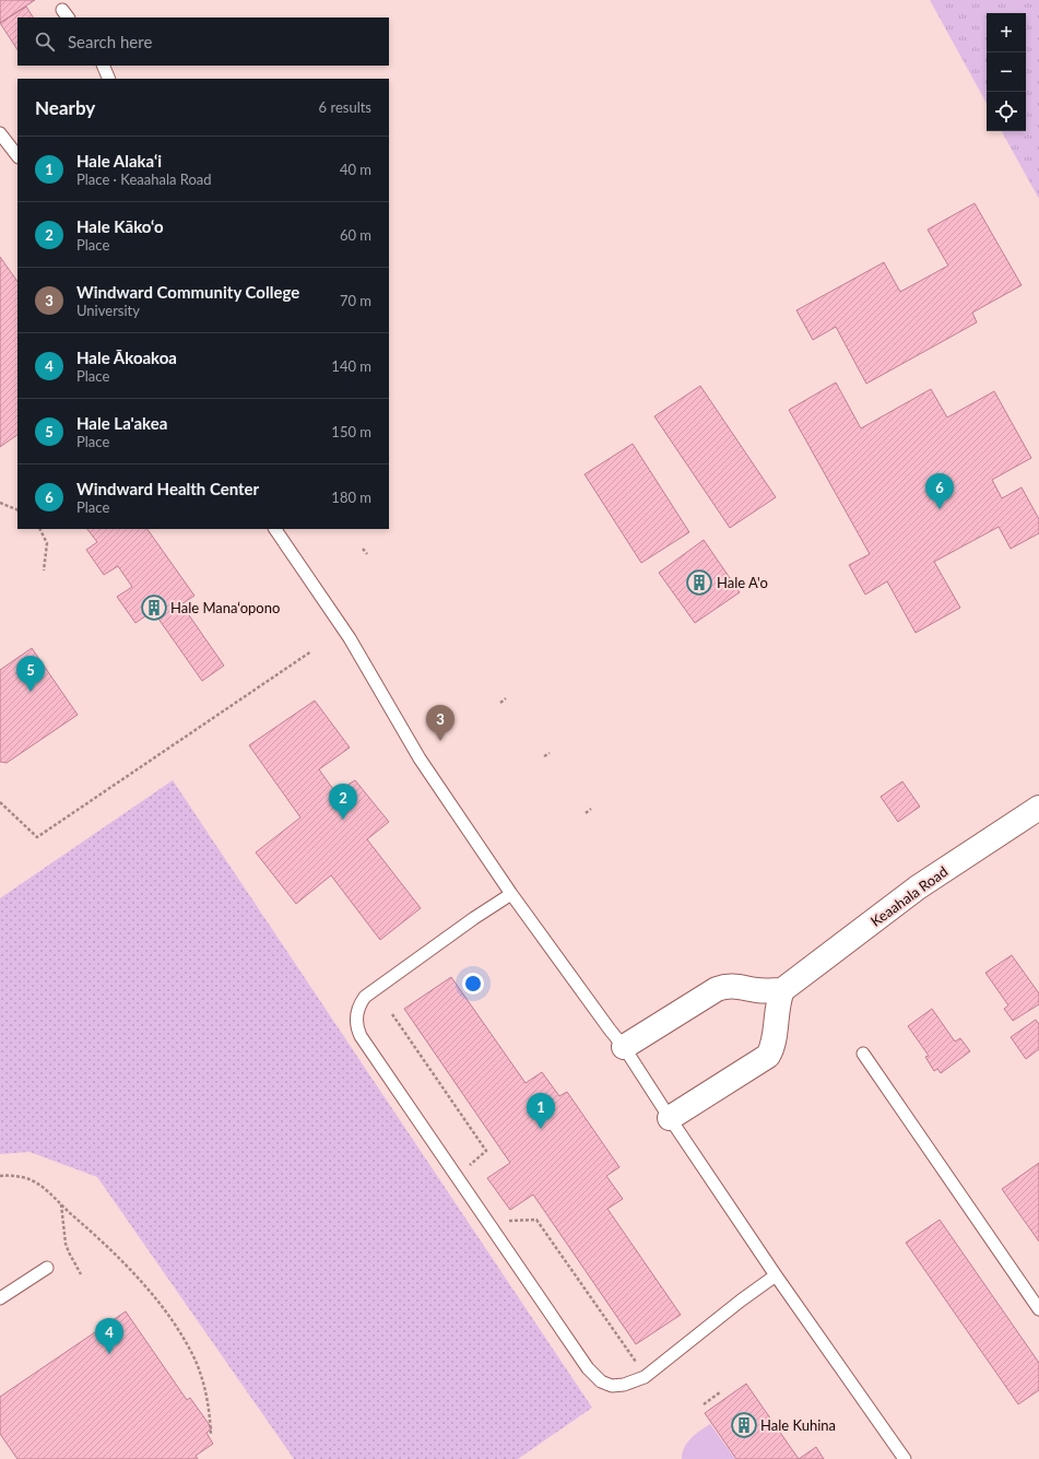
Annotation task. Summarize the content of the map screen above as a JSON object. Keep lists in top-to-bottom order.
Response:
{
  "streets": {
    "street": ["Keaahala Road"]
  },
  "places": {
    "building": ["Hale A'o", "Hale Mana‘opono", "Hale Kuhina"]
  },
  "page": {
    "map_buttons": ["+", "−"],
    "search": "Search here",
    "heading": ["Nearby", "6 results"],
    "list": [
      {
        "mark": "1",
        "name": "Hale Alaka‘i",
        "note": "Place · Keaahala Road",
        "value": "40 m"
      },
      {
        "mark": "2",
        "name": "Hale Kāko‘o",
        "note": "Place",
        "value": "60 m"
      },
      {
        "mark": "3",
        "name": "Windward Community College",
        "note": "University",
        "value": "70 m"
      },
      {
        "mark": "4",
        "name": "Hale Ākoakoa",
        "note": "Place",
        "value": "140 m"
      },
      {
        "mark": "5",
        "name": "Hale La'akea",
        "note": "Place",
        "value": "150 m"
      },
      {
        "mark": "6",
        "name": "Windward Health Center",
        "note": "Place",
        "value": "180 m"
      }
    ],
    "pins": [
      "6",
      "5",
      "3",
      "2",
      "1",
      "4"
    ]
  }
}
